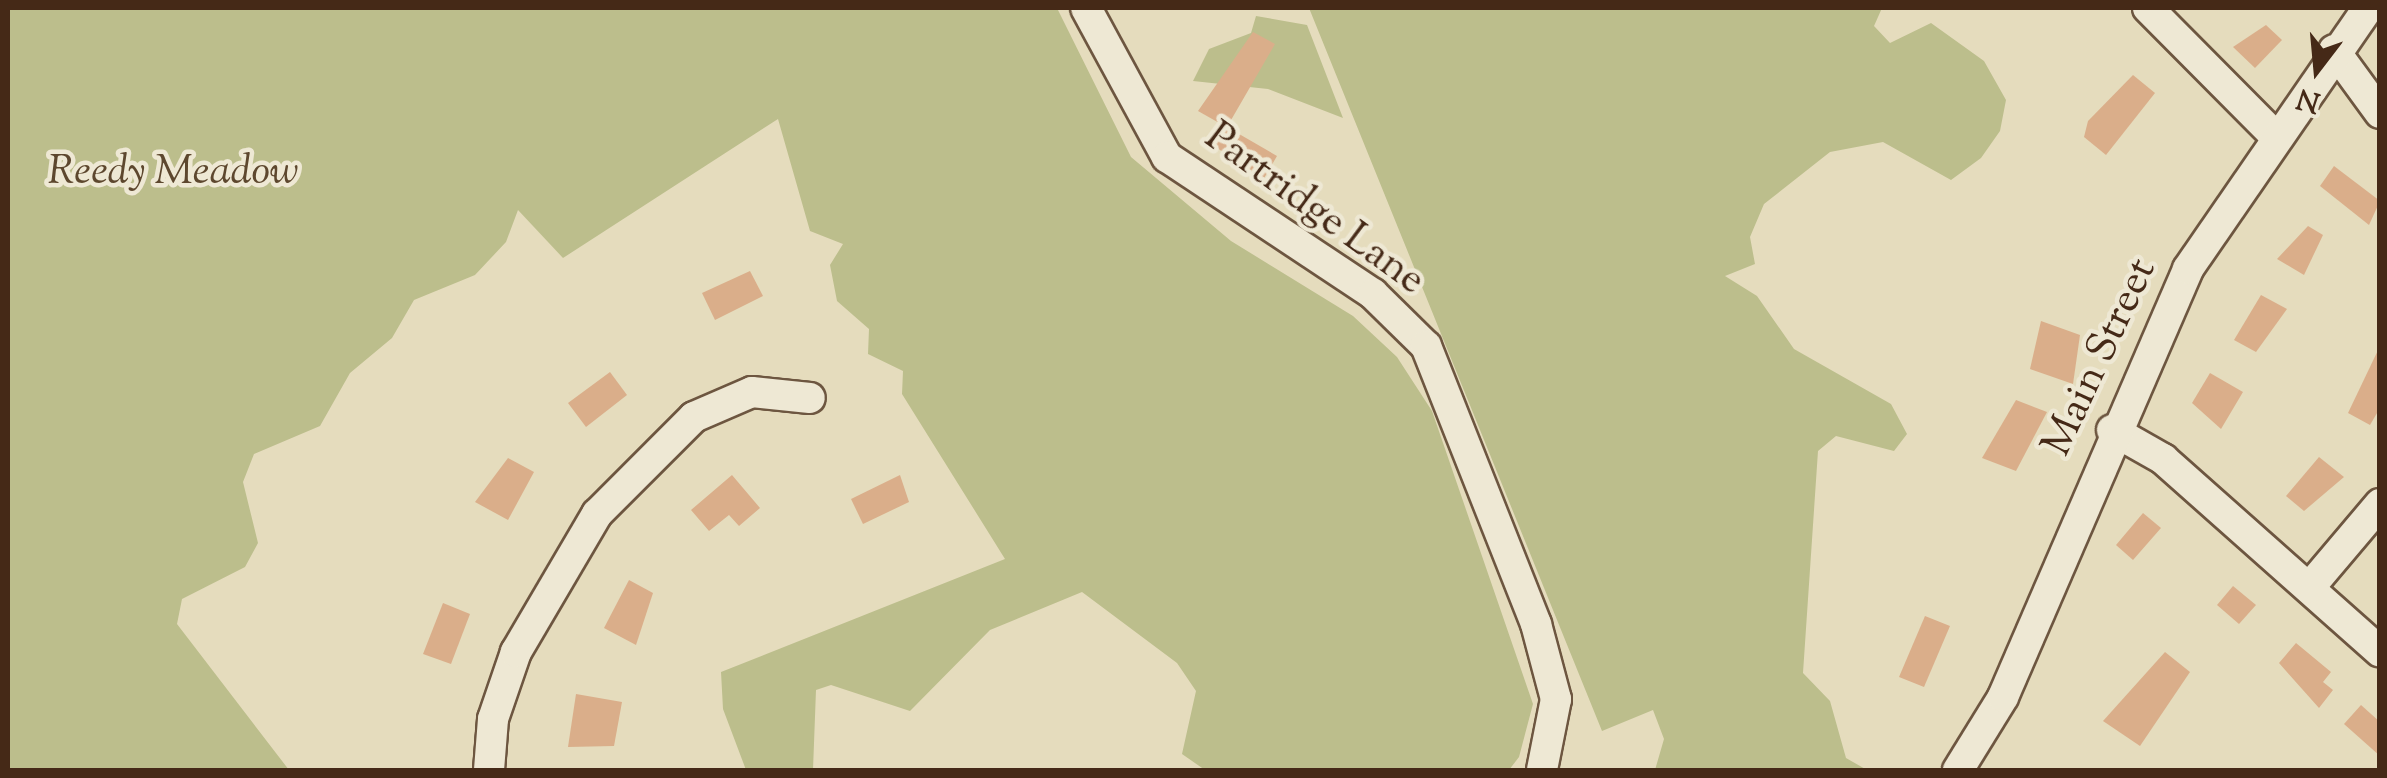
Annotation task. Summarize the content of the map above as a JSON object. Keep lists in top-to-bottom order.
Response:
{
  "streets": {
    "street": ["Partridge Lane", "Main Street"]
  },
  "parks": ["Reedy Meadow"],
  "north": "bottom"
}
